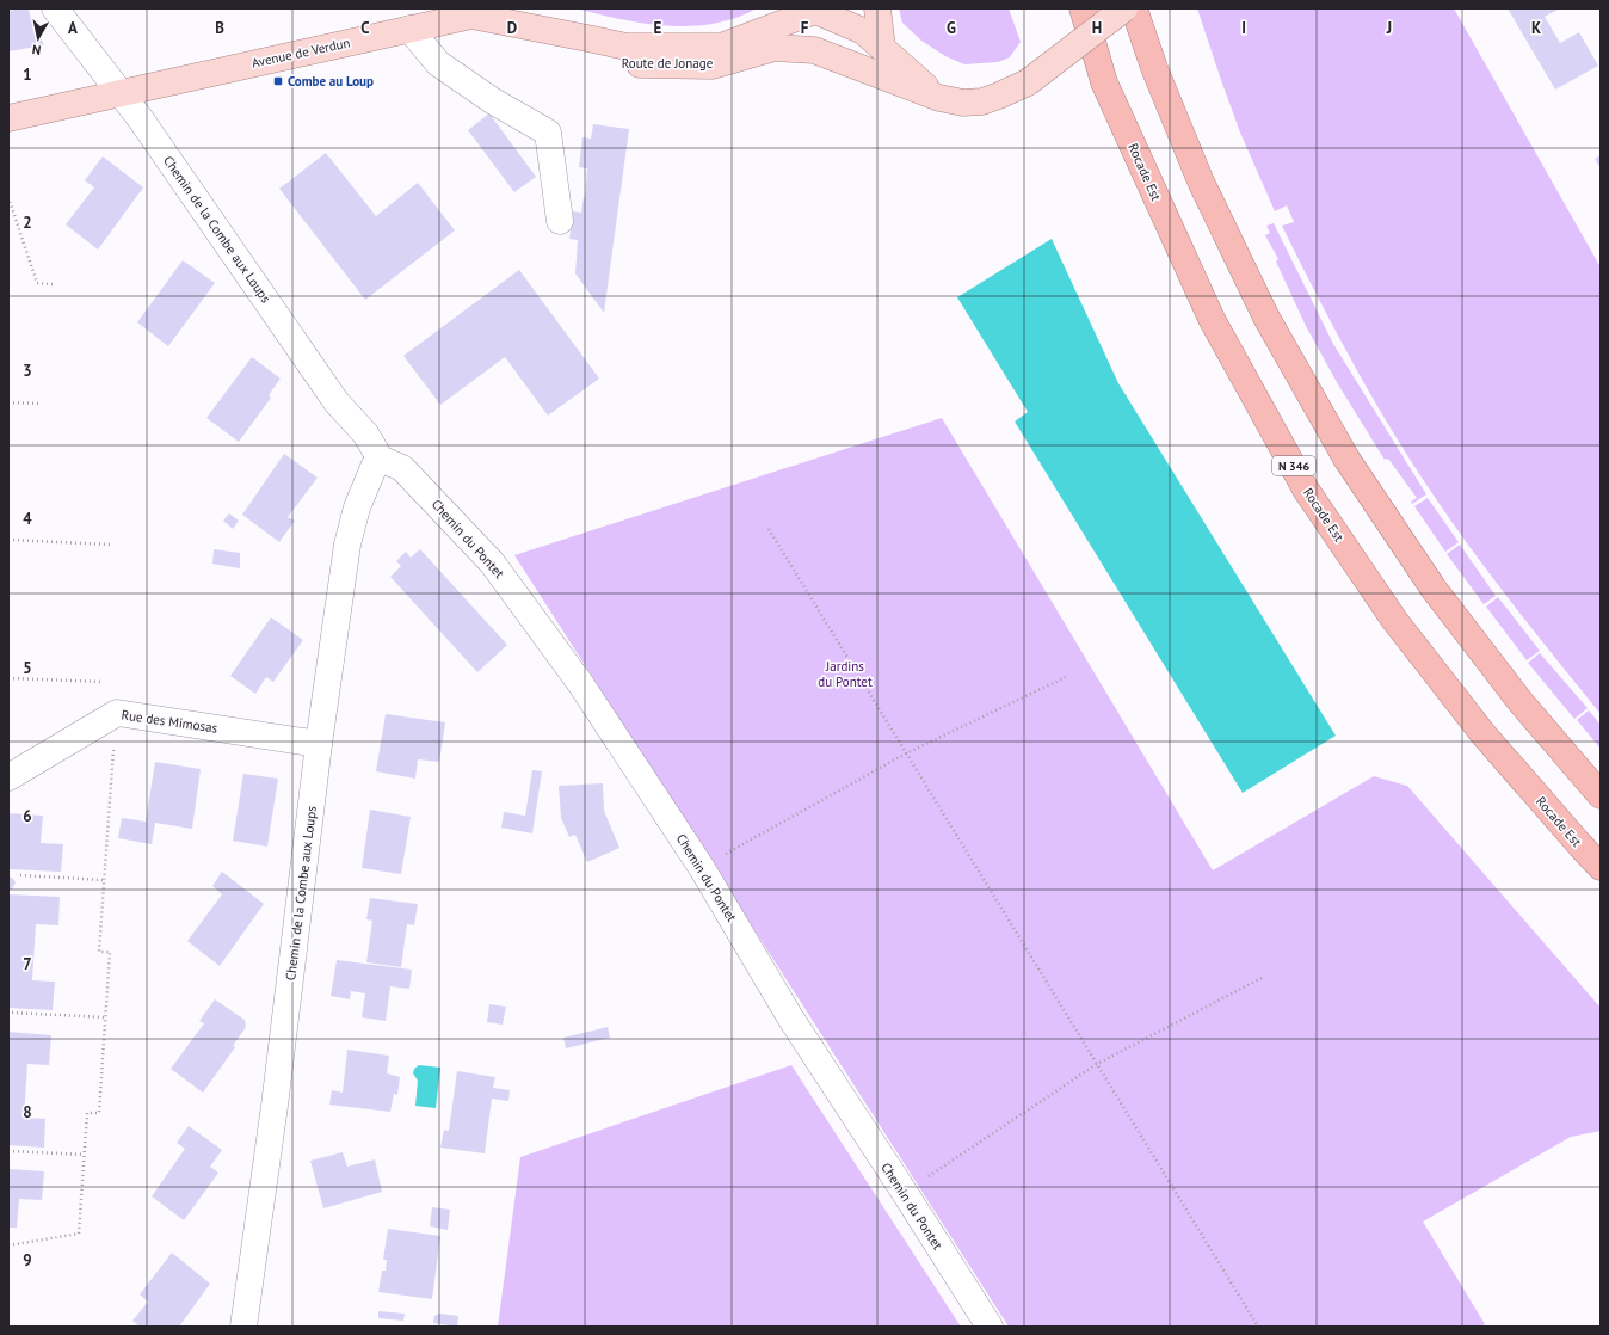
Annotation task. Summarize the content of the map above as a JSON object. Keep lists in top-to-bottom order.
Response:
{
  "streets": {
    "highway": ["Rocade Est", "N 346"],
    "main road": ["Avenue de Verdun", "Route de Jonage"],
    "street": ["Chemin de la Combe aux Loups", "Chemin du Pontet", "Rue des Mimosas"]
  },
  "crossings": [
    ["Avenue de Verdun", "Route de Jonage"],
    ["Avenue de Verdun", "Chemin de la Combe aux Loups"],
    ["Chemin de la Combe aux Loups", "Chemin du Pontet"],
    ["Chemin de la Combe aux Loups", "Rue des Mimosas"]
  ],
  "parks": ["Jardins du Pontet"],
  "places": {
    "transit": ["Combe au Loup"]
  },
  "north": "bottom",
  "grid": {
    "columns": [
      "A",
      "B",
      "C",
      "D",
      "E",
      "F",
      "G",
      "H",
      "I",
      "J",
      "K"
    ],
    "rows": [
      "1",
      "2",
      "3",
      "4",
      "5",
      "6",
      "7",
      "8",
      "9"
    ]
  }
}
